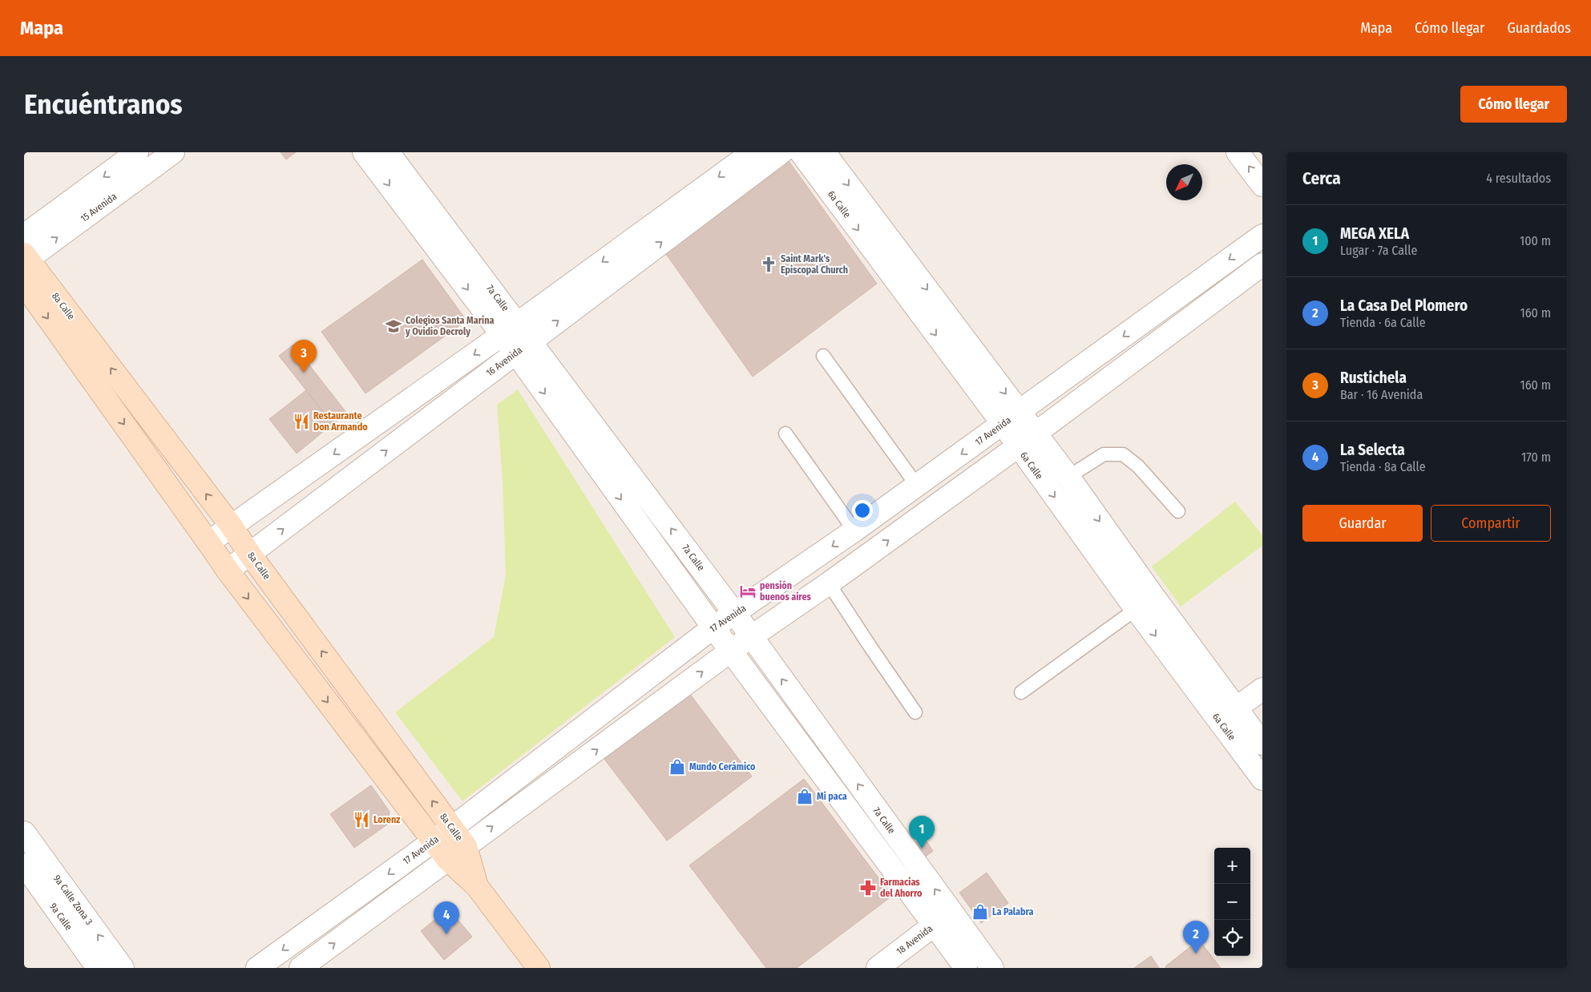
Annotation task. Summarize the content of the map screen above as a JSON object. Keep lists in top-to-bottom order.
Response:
{
  "streets": {
    "main road": ["8a Calle"],
    "street": [
      "6a Calle",
      "15 Avenida",
      "7a Calle",
      "16 Avenida",
      "17 Avenida",
      "9a Calle Zona 3",
      "9a Calle",
      "18 Avenida"
    ]
  },
  "crossings": [
    ["6a Calle", "17 Avenida"],
    ["15 Avenida", "8a Calle"],
    ["7a Calle", "16 Avenida"],
    ["7a Calle", "17 Avenida"],
    ["7a Calle", "18 Avenida"],
    ["8a Calle", "16 Avenida"],
    ["8a Calle", "17 Avenida"]
  ],
  "one_way": ["6a Calle", "9a Calle Zona 3"],
  "places": {
    "church": ["Saint Mark's Episcopal Church"],
    "school or university": ["Colegios Santa Marina y Ovidio Decroly"],
    "restaurant": ["Restaurante Don Armando", "Lorenz"],
    "hotel": ["pensión buenos aires"],
    "shop": ["Mundo Cerámico", "Mi paca", "La Palabra"],
    "pharmacy": ["Farmacias del Ahorro"]
  },
  "north": "bottom left",
  "page": {
    "header": "Mapa",
    "nav": ["Mapa", "Cómo llegar", "Guardados"],
    "buttons": [
      "Cómo llegar",
      ["Guardar", "Compartir"]
    ],
    "title": "Encuéntranos",
    "heading": ["Cerca", "4 resultados"],
    "list": [
      {
        "mark": "1",
        "name": "MEGA XELA",
        "note": "Lugar · 7a Calle",
        "value": "100 m"
      },
      {
        "mark": "2",
        "name": "La Casa Del Plomero",
        "note": "Tienda · 6a Calle",
        "value": "160 m"
      },
      {
        "mark": "3",
        "name": "Rustichela",
        "note": "Bar · 16 Avenida",
        "value": "160 m"
      },
      {
        "mark": "4",
        "name": "La Selecta",
        "note": "Tienda · 8a Calle",
        "value": "170 m"
      }
    ],
    "pins": [
      "3",
      "1",
      "4",
      "2"
    ],
    "map_buttons": ["+", "−"]
  }
}
